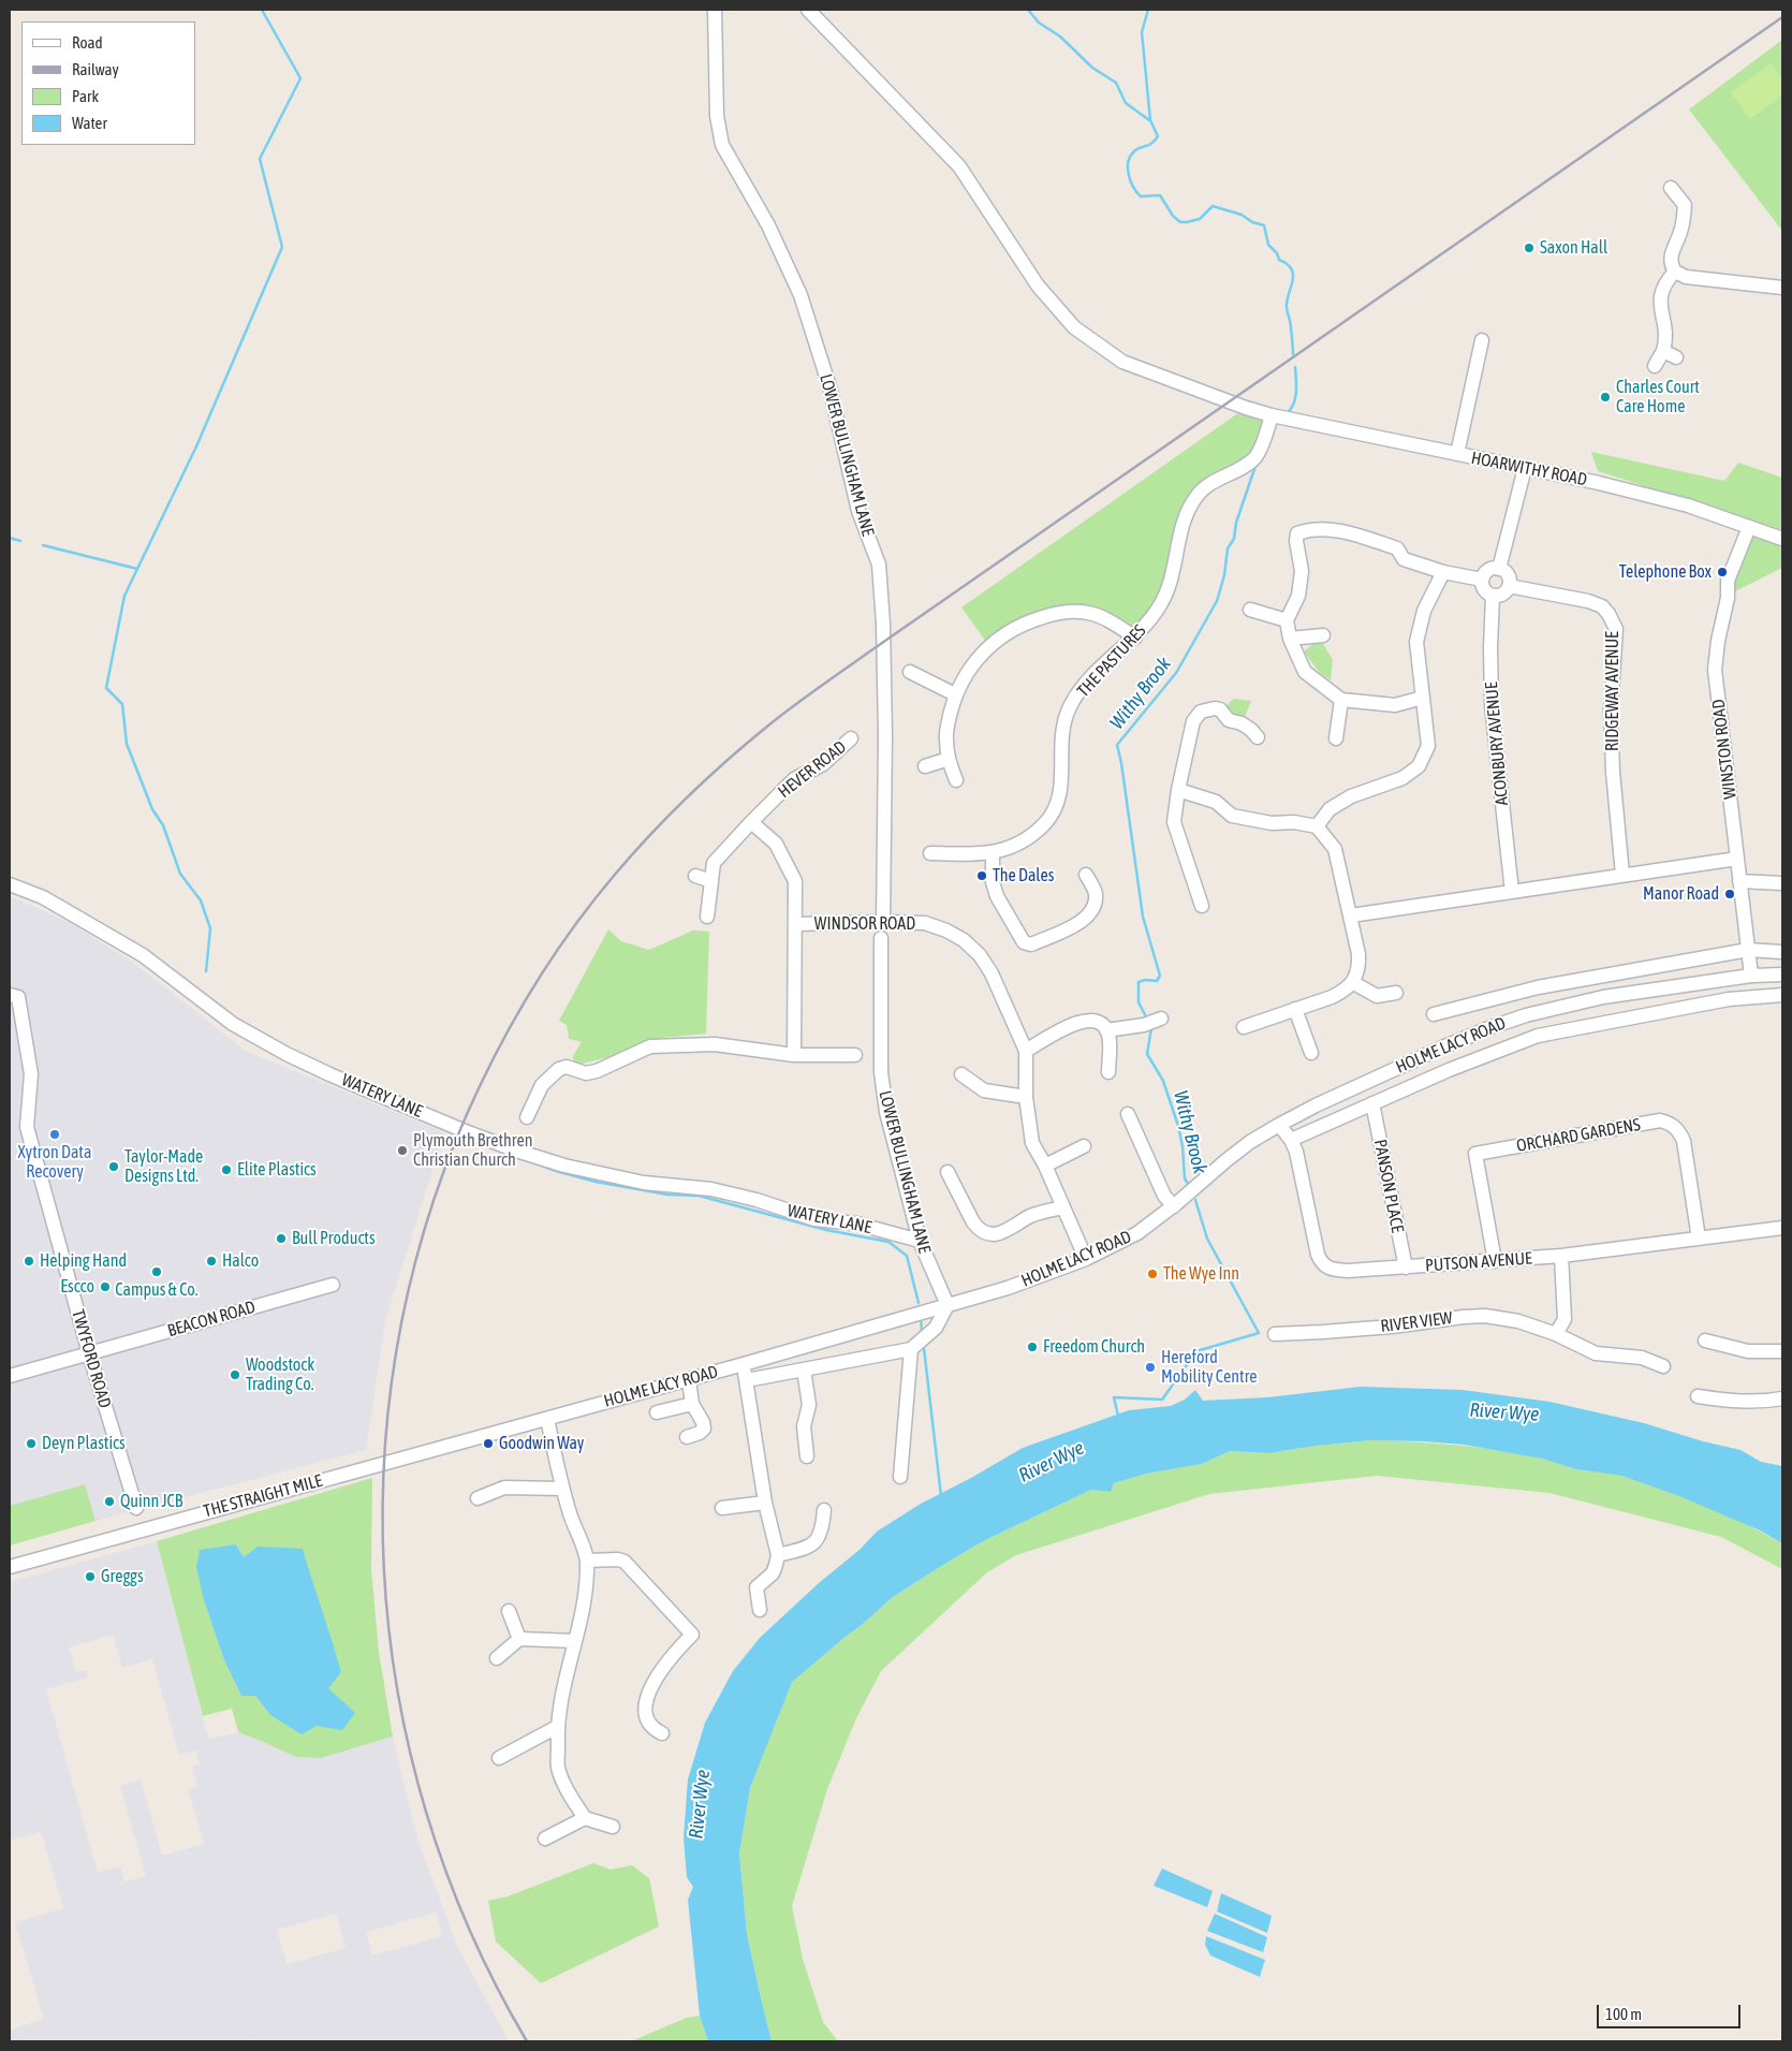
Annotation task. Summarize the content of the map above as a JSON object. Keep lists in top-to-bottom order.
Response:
{
  "streets": {
    "street": [
      "LOWER BULLINGHAM LANE",
      "HOARWITHY ROAD",
      "THE PASTURES",
      "RIDGEWAY AVENUE",
      "ACONBURY AVENUE",
      "WINSTON ROAD",
      "HEVER ROAD",
      "WINDSOR ROAD",
      "HOLME LACY ROAD",
      "WATERY LANE",
      "ORCHARD GARDENS",
      "PANSON PLACE",
      "PUTSON AVENUE",
      "BEACON ROAD",
      "RIVER VIEW",
      "TWYFORD ROAD",
      "THE STRAIGHT MILE"
    ]
  },
  "crossings": [
    ["LOWER BULLINGHAM LANE", "WINDSOR ROAD"],
    ["LOWER BULLINGHAM LANE", "HOLME LACY ROAD"],
    ["LOWER BULLINGHAM LANE", "WATERY LANE"],
    ["HOARWITHY ROAD", "THE PASTURES"],
    ["HOARWITHY ROAD", "WINSTON ROAD"],
    ["RIDGEWAY AVENUE", "ACONBURY AVENUE"],
    ["WINSTON ROAD", "HOLME LACY ROAD"],
    ["HOLME LACY ROAD", "PUTSON AVENUE"],
    ["HOLME LACY ROAD", "THE STRAIGHT MILE"],
    ["ORCHARD GARDENS", "PUTSON AVENUE"],
    ["PANSON PLACE", "PUTSON AVENUE"],
    ["BEACON ROAD", "TWYFORD ROAD"]
  ],
  "water": ["Withy Brook", "River Wye"],
  "places": [
    "Saxon Hall",
    "Charles Court Care Home",
    "Telephone Box",
    "The Dales",
    "Manor Road",
    "Xytron Data Recovery",
    "Plymouth Brethren Christian Church",
    "Taylor-Made Designs Ltd.",
    "Elite Plastics",
    "Bull Products",
    "Helping Hand",
    "Halco",
    "Campus & Co.",
    "The Wye Inn",
    "Escco",
    "Freedom Church",
    "Hereford Mobility Centre",
    "Woodstock Trading Co.",
    "Deyn Plastics",
    "Goodwin Way",
    "Quinn JCB",
    "Greggs"
  ],
  "legend": [
    "Road",
    "Railway",
    "Park",
    "Water"
  ],
  "scale_bar": "100 m"
}
